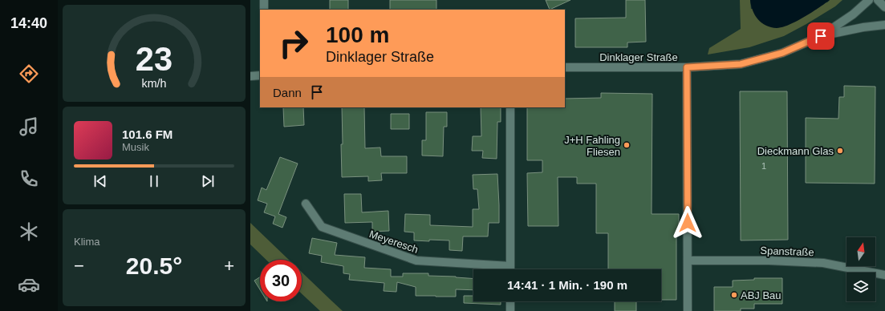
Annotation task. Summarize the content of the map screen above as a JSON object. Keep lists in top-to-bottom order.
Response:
{
  "streets": {
    "street": ["Dinklager Straße", "Meyeresch", "Spanstraße"]
  },
  "places": ["J+H Fahling Fliesen", "Dieckmann Glas", "ABJ Bau"],
  "house_numbers": ["1"],
  "north": "top",
  "page": {
    "tabs": "14:40",
    "turn": ["100 m", "Dinklager Straße"],
    "then": "Dann",
    "song": ["101.6 FM", "Musik"],
    "tile": "Klima",
    "heat": ["−", "20.5°", "+"],
    "limit": "30",
    "trip": "14:41 · 1 Min. · 190 m",
    "gauge": ["23", "km/h"]
  }
}
